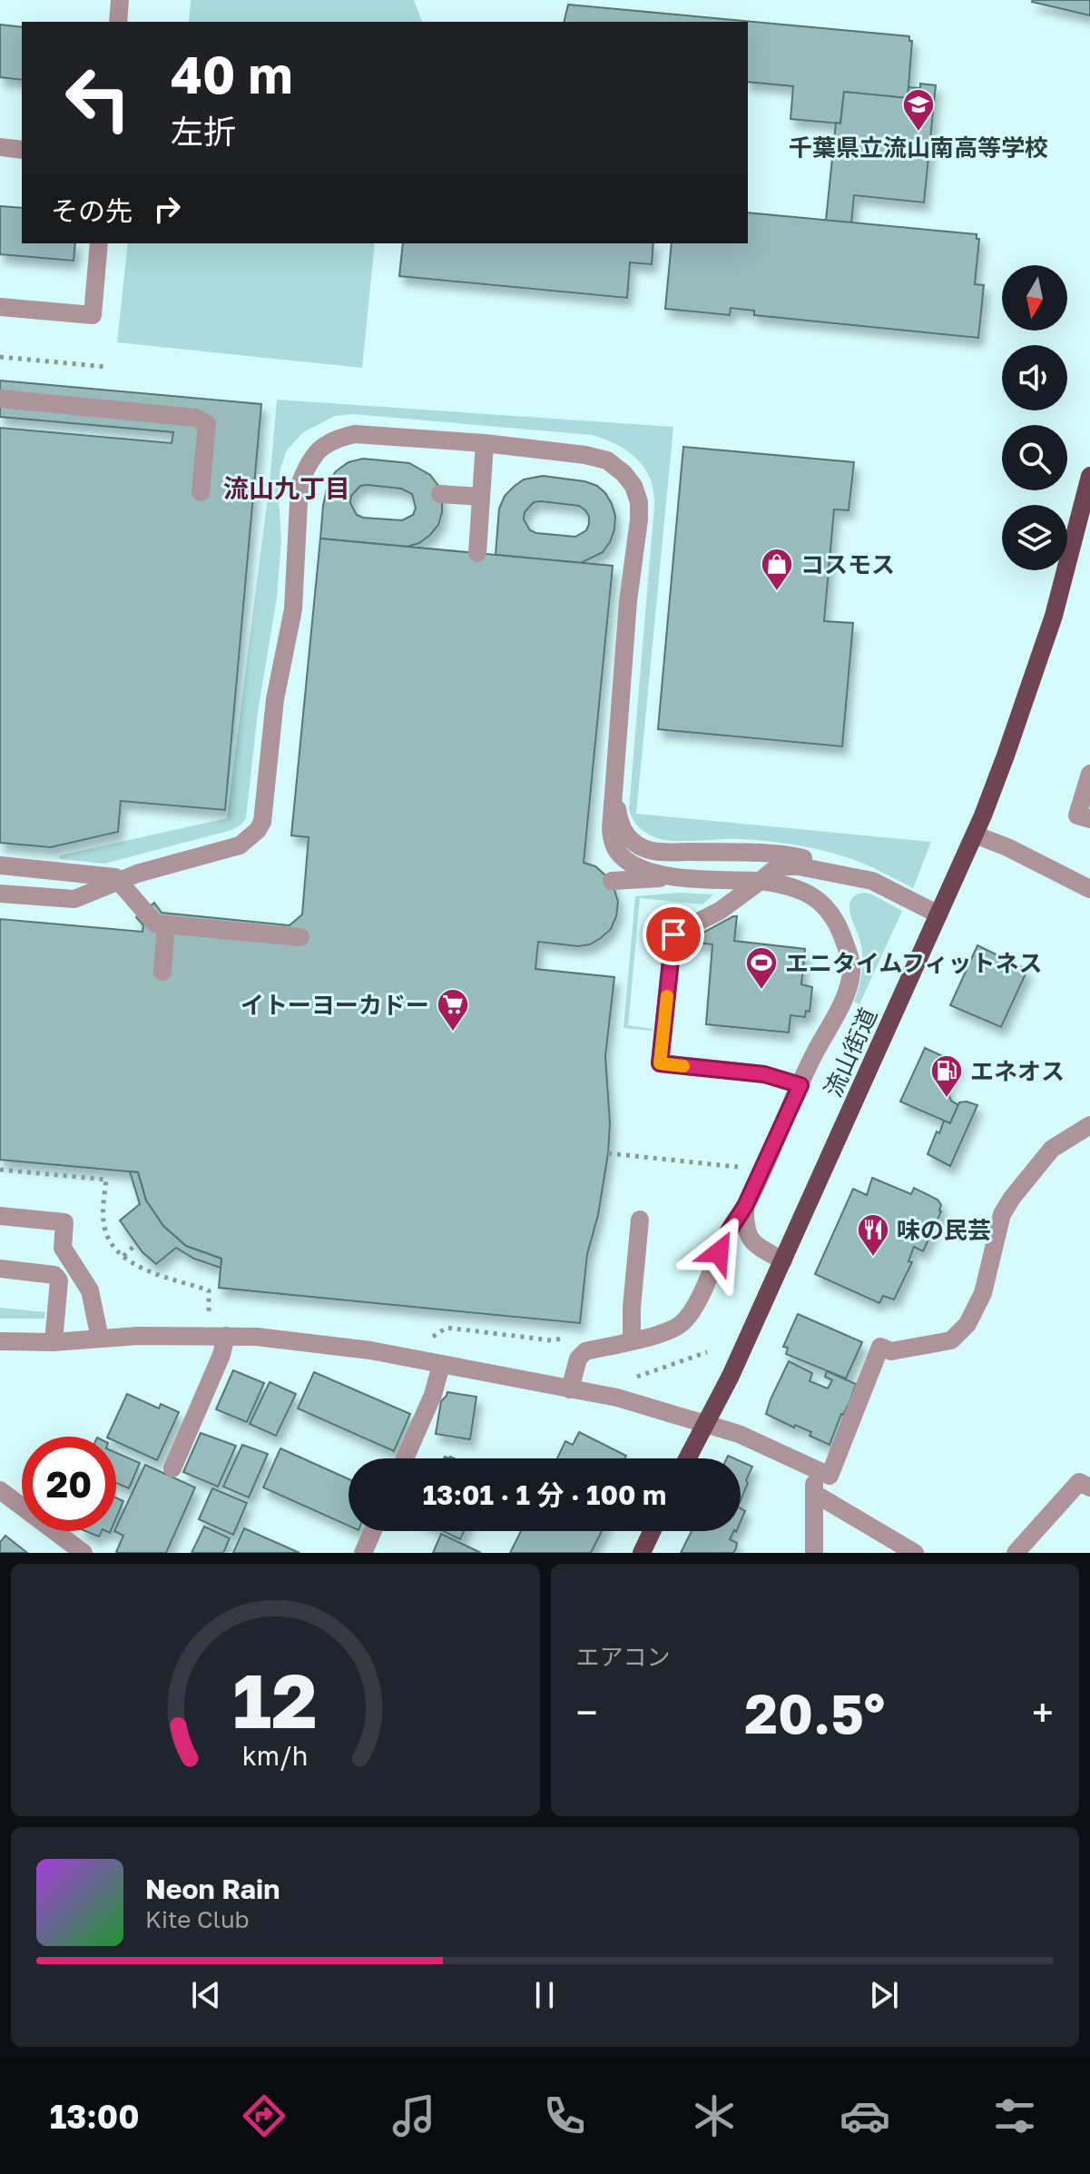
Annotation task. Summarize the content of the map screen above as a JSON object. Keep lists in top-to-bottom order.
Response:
{
  "streets": {
    "main road": ["流山街道"]
  },
  "districts": ["流山九丁目"],
  "places": {
    "school or university": ["千葉県立流山南高等学校"],
    "shop": ["コスモス"],
    "sports": ["エニタイムフィットネス"],
    "supermarket": ["イトーヨーカドー"],
    "fuel station": ["エネオス"],
    "restaurant": ["味の民芸"]
  },
  "north": "bottom",
  "page": {
    "turn": ["40 m", "左折"],
    "then": "その先",
    "limit": "20",
    "trip": "13:01 · 1 分 · 100 m",
    "tile": "エアコン",
    "heat": ["−", "20.5°", "+"],
    "song": ["Neon Rain", "Kite Club"],
    "tabs": "13:00",
    "gauge": ["12", "km/h"]
  }
}
